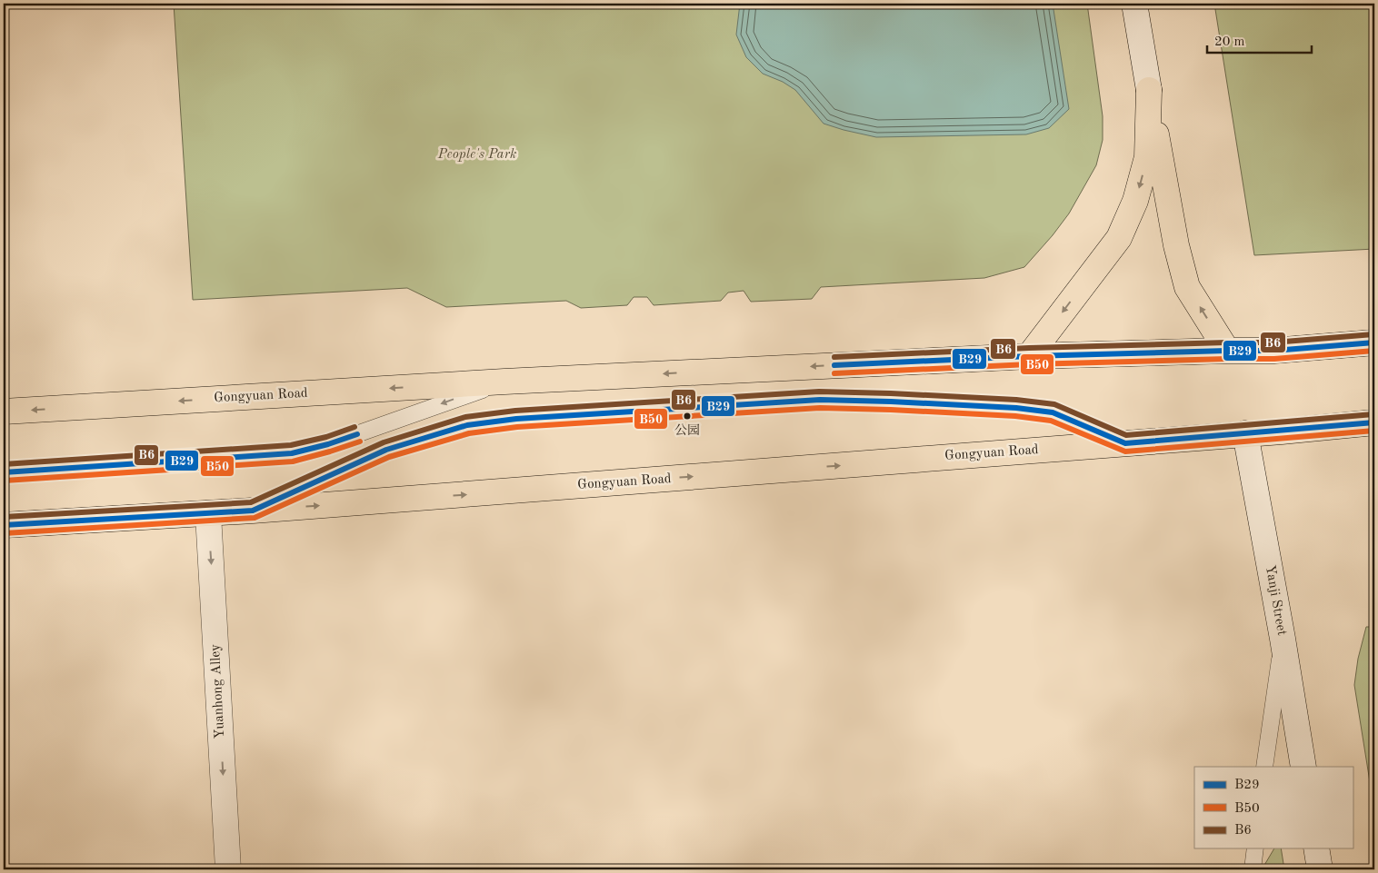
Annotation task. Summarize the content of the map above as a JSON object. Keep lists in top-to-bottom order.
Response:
{
  "streets": {
    "main road": ["Gongyuan Road"],
    "street": ["Yanji Street", "Yuanhong Alley"]
  },
  "crossings": [
    ["Gongyuan Road", "Yanji Street"],
    ["Gongyuan Road", "Yuanhong Alley"]
  ],
  "one_way": ["Yuanhong Alley"],
  "parks": ["People's Park"],
  "places": ["公园"],
  "lines": ["transit line B6", "transit line B29", "transit line B50"],
  "legend": ["B29", "B50", "B6"],
  "scale_bar": "20 m"
}
